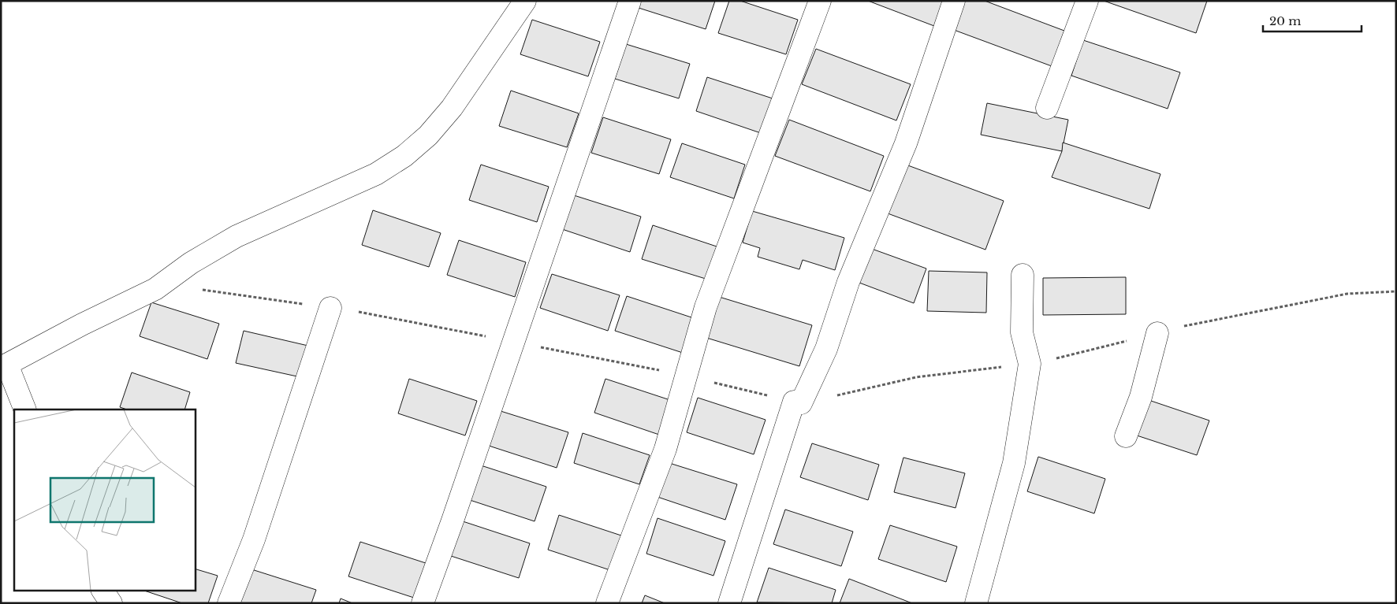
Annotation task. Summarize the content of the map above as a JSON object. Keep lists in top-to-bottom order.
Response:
{
  "scale_bar": "20 m"
}
